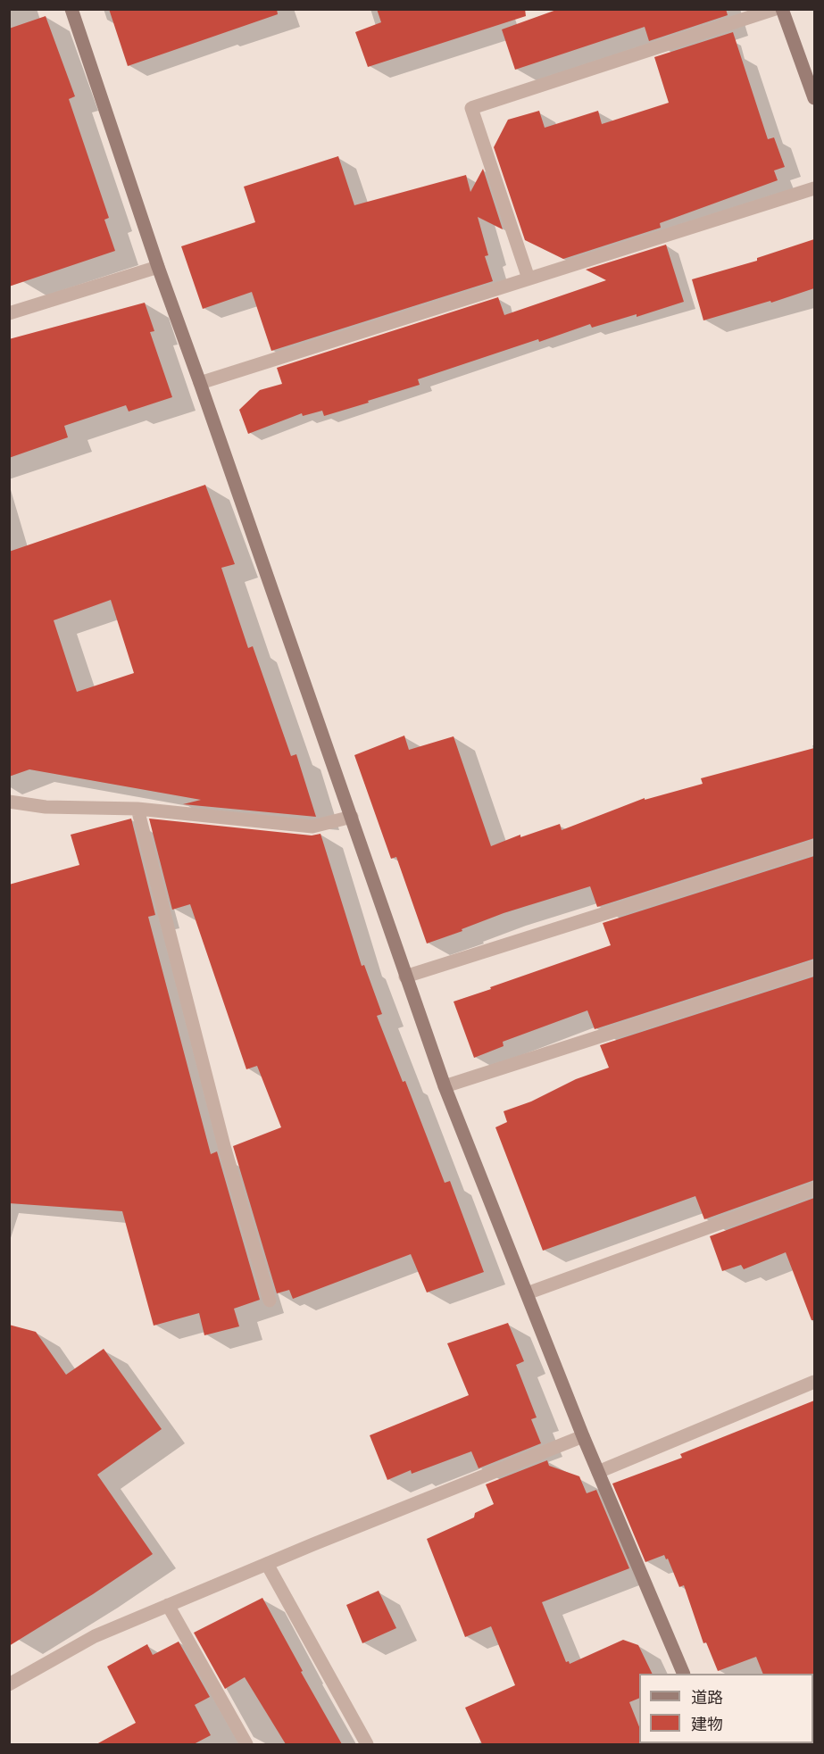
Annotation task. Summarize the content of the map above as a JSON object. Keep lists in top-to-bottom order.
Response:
{
  "legend": ["道路", "建物"]
}
